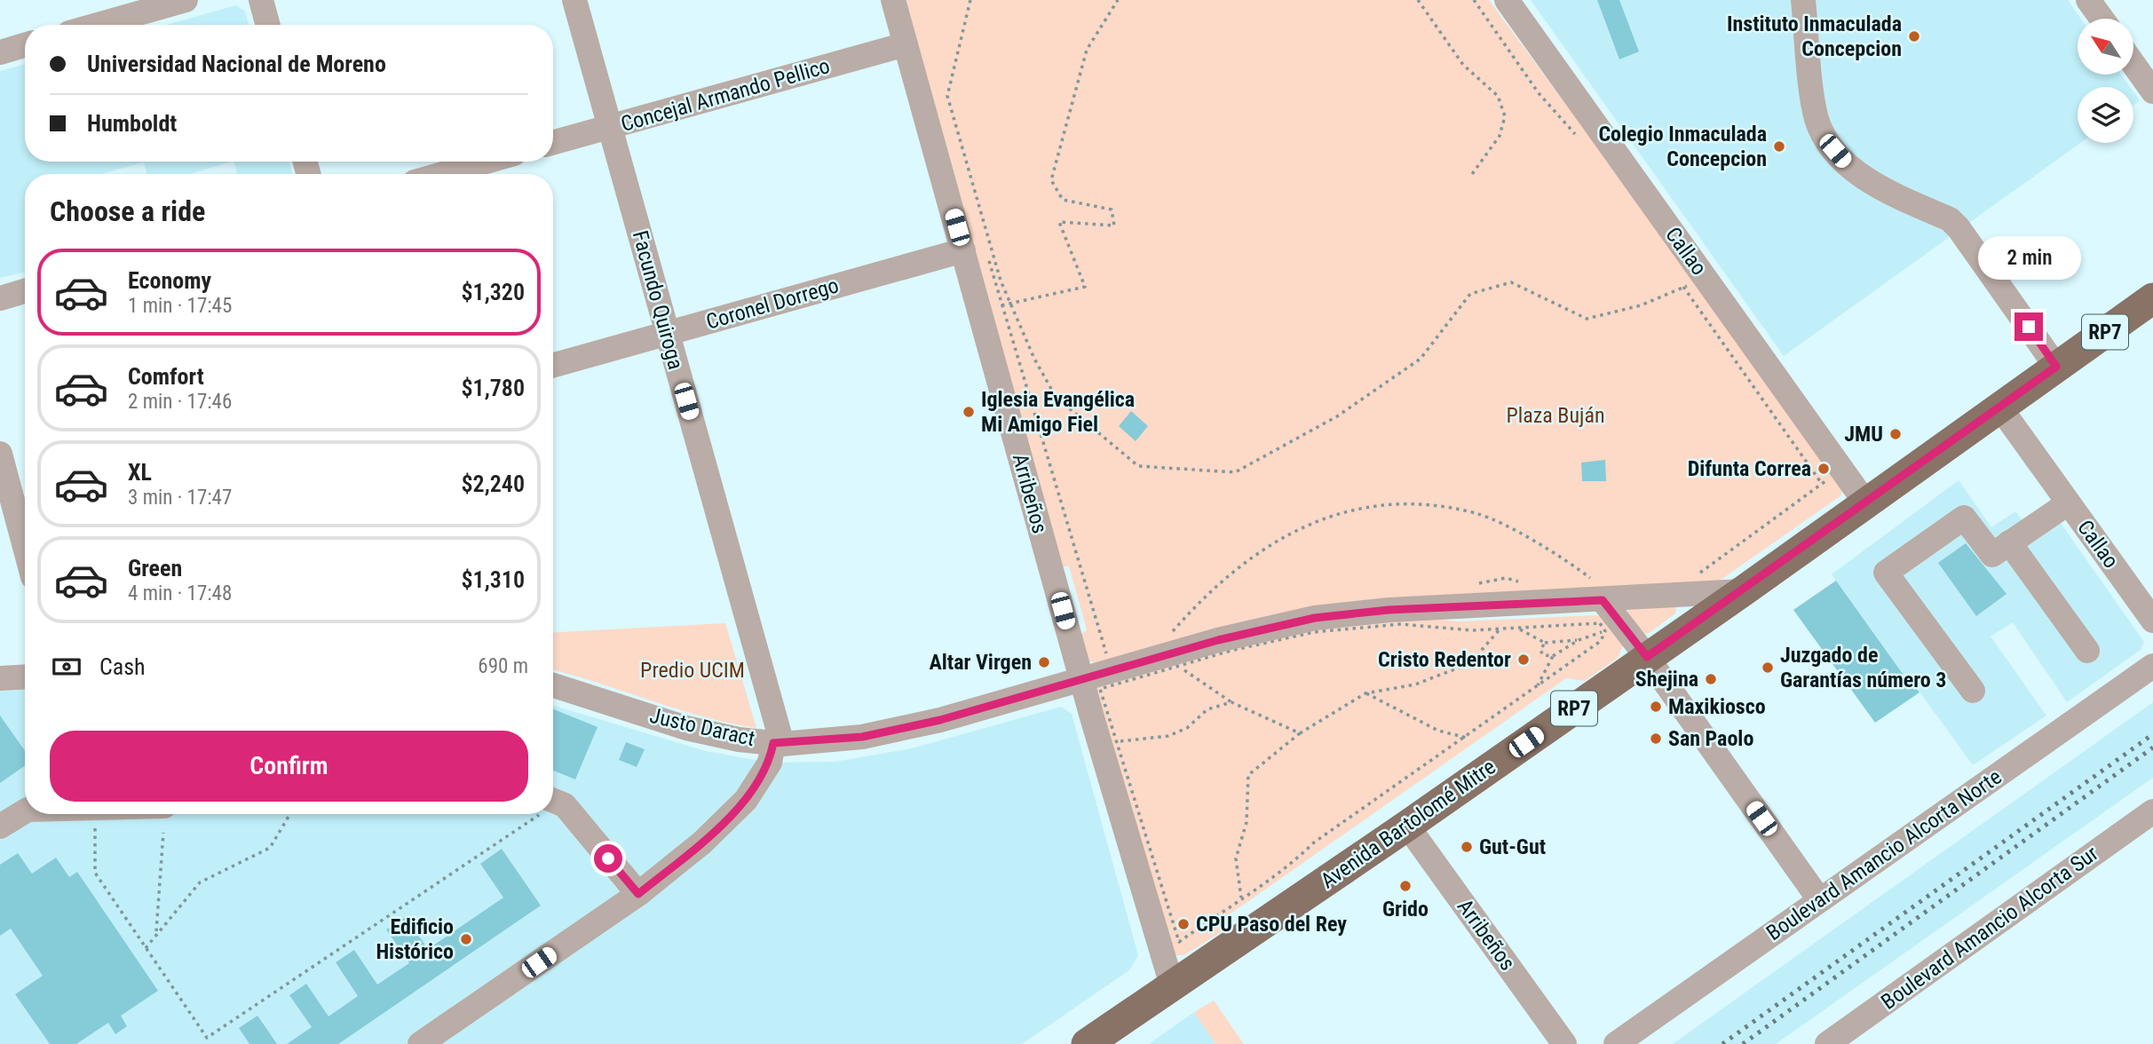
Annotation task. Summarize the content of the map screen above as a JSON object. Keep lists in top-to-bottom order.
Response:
{
  "streets": {
    "main road": ["RP7", "Avenida Bartolomé Mitre"],
    "street": [
      "Concejal Armando Pellico",
      "Callao",
      "Facundo Quiroga",
      "Coronel Dorrego",
      "Arribeños",
      "Justo Daract",
      "Boulevard Amancio Alcorta Norte",
      "Boulevard Amancio Alcorta Sur"
    ]
  },
  "crossings": [
    ["Concejal Armando Pellico", "Facundo Quiroga"],
    ["Concejal Armando Pellico", "Arribeños"],
    ["Callao", "Avenida Bartolomé Mitre"],
    ["Facundo Quiroga", "Coronel Dorrego"],
    ["Facundo Quiroga", "Justo Daract"],
    ["Coronel Dorrego", "Arribeños"],
    ["Arribeños", "Justo Daract"],
    ["Arribeños", "Avenida Bartolomé Mitre"],
    ["Justo Daract", "Avenida Bartolomé Mitre"]
  ],
  "parks": ["Plaza Buján", "Predio UCIM"],
  "places": [
    "Instituto Inmaculada Concepcion",
    "Colegio Inmaculada Concepcion",
    "Iglesia Evangélica Mi Amigo Fiel",
    "JMU",
    "Difunta Correa",
    "Cristo Redentor",
    "Altar Virgen",
    "Juzgado de Garantías número 3",
    "Shejina",
    "Maxikiosco",
    "San Paolo",
    "Gut-Gut",
    "Grido",
    "CPU Paso del Rey",
    "Edificio Histórico"
  ],
  "north": "top left",
  "page": {
    "banner": ["Universidad Nacional de Moreno", "Humboldt"],
    "heading": "Choose a ride",
    "bubble": "2 min",
    "list": [
      {
        "name": "Economy",
        "note": "1 min · 17:45",
        "value": "$1,320"
      },
      {
        "name": "Comfort",
        "note": "2 min · 17:46",
        "value": "$1,780"
      },
      {
        "name": "XL",
        "note": "3 min · 17:47",
        "value": "$2,240"
      },
      {
        "name": "Green",
        "note": "4 min · 17:48",
        "value": "$1,310"
      }
    ],
    "pay": ["Cash", "690 m"],
    "buttons": "Confirm"
  }
}
